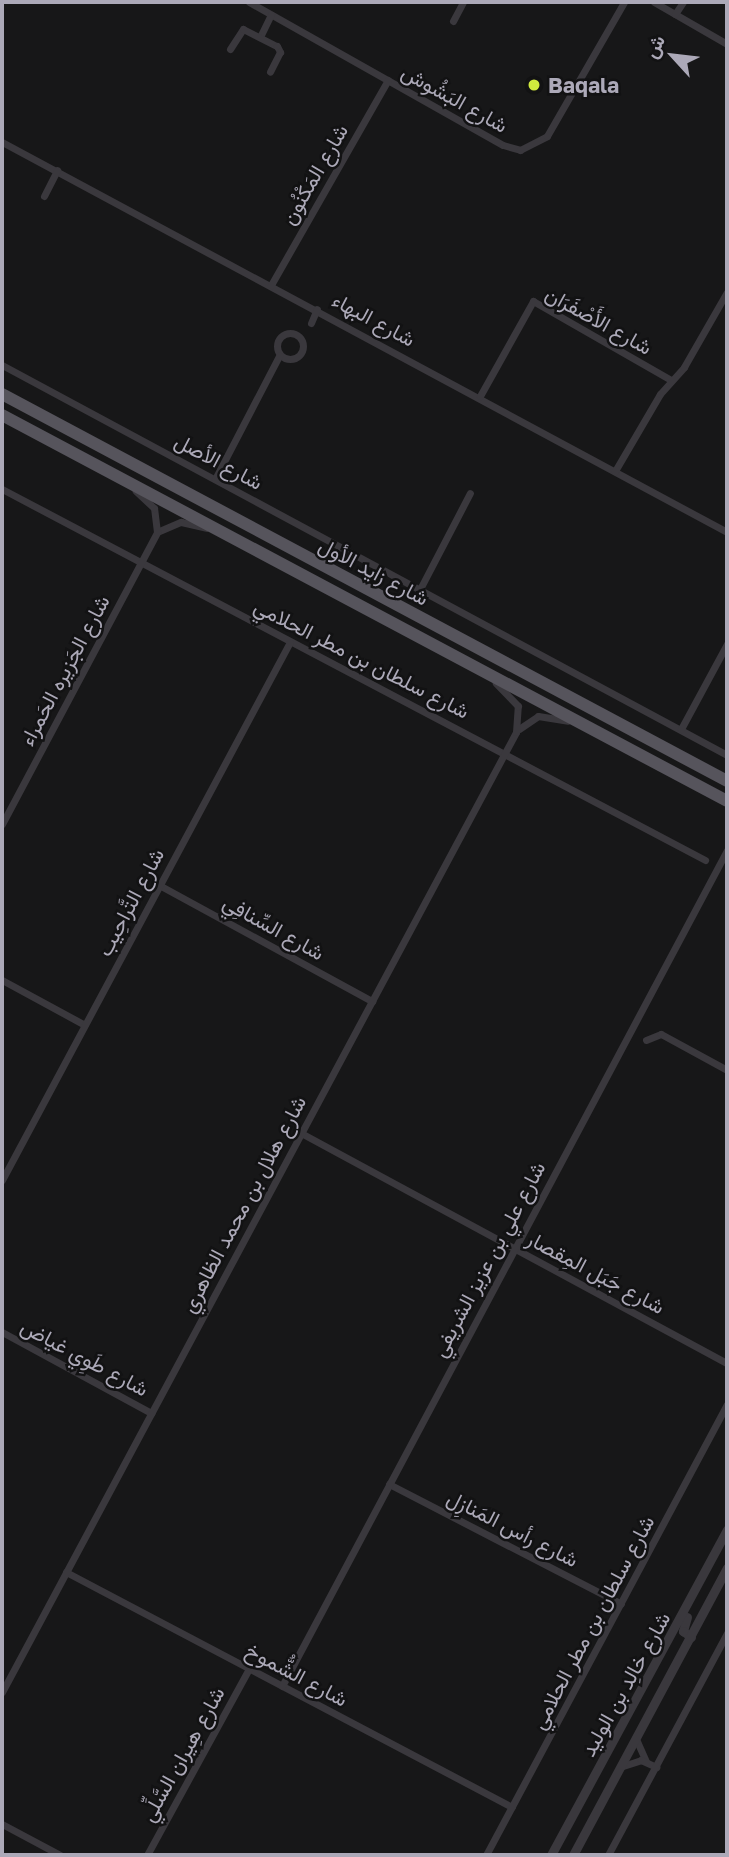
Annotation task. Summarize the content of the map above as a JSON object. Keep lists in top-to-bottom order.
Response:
{
  "streets": {
    "main road": ["شارع زايد الأول"],
    "street": [
      "شارع البَشُوش",
      "شارع المَكْنُون",
      "شارع البهاء",
      "شارع الأَصْفَرَان",
      "شارع الأصل",
      "شارع سلطان بن مطر الحلامي",
      "شارع الجَزيره الحَمراء",
      "شارع التَّراحِيب",
      "شارع السِّنافِي",
      "شارع هلال بن محمد الظاهري",
      "شارع علي بن عزيز الشريفي",
      "شارع جَبَل المِقصار",
      "شارع طَوِي غياض",
      "شارع رأس المَنازِل",
      "شارع الشُّموخ",
      "شارع خالِد بن الوليد",
      "شارع هِيران السَّلِّي"
    ]
  },
  "crossings": [
    ["شارع البَشُوش", "شارع المَكْنُون"],
    ["شارع المَكْنُون", "شارع البهاء"],
    ["شارع البهاء", "شارع الأَصْفَرَان"],
    ["شارع سلطان بن مطر الحلامي", "شارع الجَزيره الحَمراء"],
    ["شارع سلطان بن مطر الحلامي", "شارع التَّراحِيب"],
    ["شارع سلطان بن مطر الحلامي", "شارع هلال بن محمد الظاهري"],
    ["شارع سلطان بن مطر الحلامي", "شارع رأس المَنازِل"],
    ["شارع سلطان بن مطر الحلامي", "شارع الشُّموخ"],
    ["شارع التَّراحِيب", "شارع السِّنافِي"],
    ["شارع السِّنافِي", "شارع هلال بن محمد الظاهري"],
    ["شارع هلال بن محمد الظاهري", "شارع جَبَل المِقصار"],
    ["شارع هلال بن محمد الظاهري", "شارع طَوِي غياض"],
    ["شارع هلال بن محمد الظاهري", "شارع الشُّموخ"],
    ["شارع علي بن عزيز الشريفي", "شارع جَبَل المِقصار"],
    ["شارع علي بن عزيز الشريفي", "شارع رأس المَنازِل"],
    ["شارع علي بن عزيز الشريفي", "شارع الشُّموخ"],
    ["شارع الشُّموخ", "شارع هِيران السَّلِّي"]
  ],
  "places": ["Baqala"],
  "north": "top left"
}
